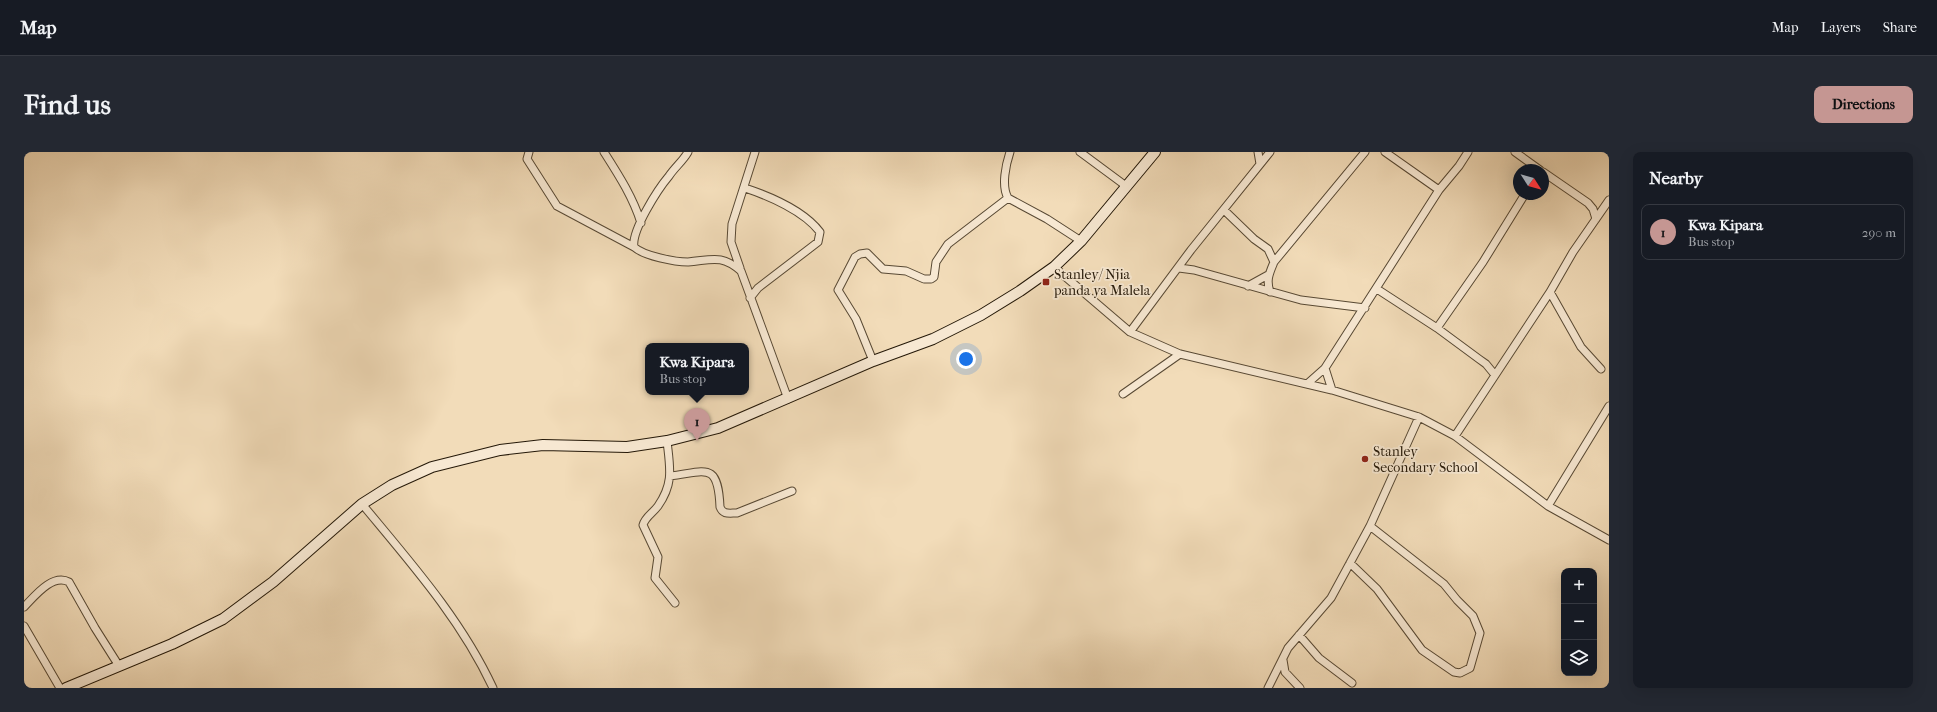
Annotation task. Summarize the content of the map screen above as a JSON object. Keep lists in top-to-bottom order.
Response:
{
  "places": {
    "transit": ["Stanley/ Njia panda ya Malela"],
    "other": ["Stanley Secondary School"]
  },
  "north": "bottom right",
  "page": {
    "header": "Map",
    "nav": ["Map", "Layers", "Share"],
    "buttons": "Directions",
    "title": "Find us",
    "heading": "Nearby",
    "list": [
      {
        "mark": "1",
        "name": "Kwa Kipara",
        "note": "Bus stop",
        "value": "290 m"
      }
    ],
    "popup": ["Kwa Kipara", "Bus stop"],
    "pins": "1",
    "map_buttons": ["+", "−"]
  }
}
